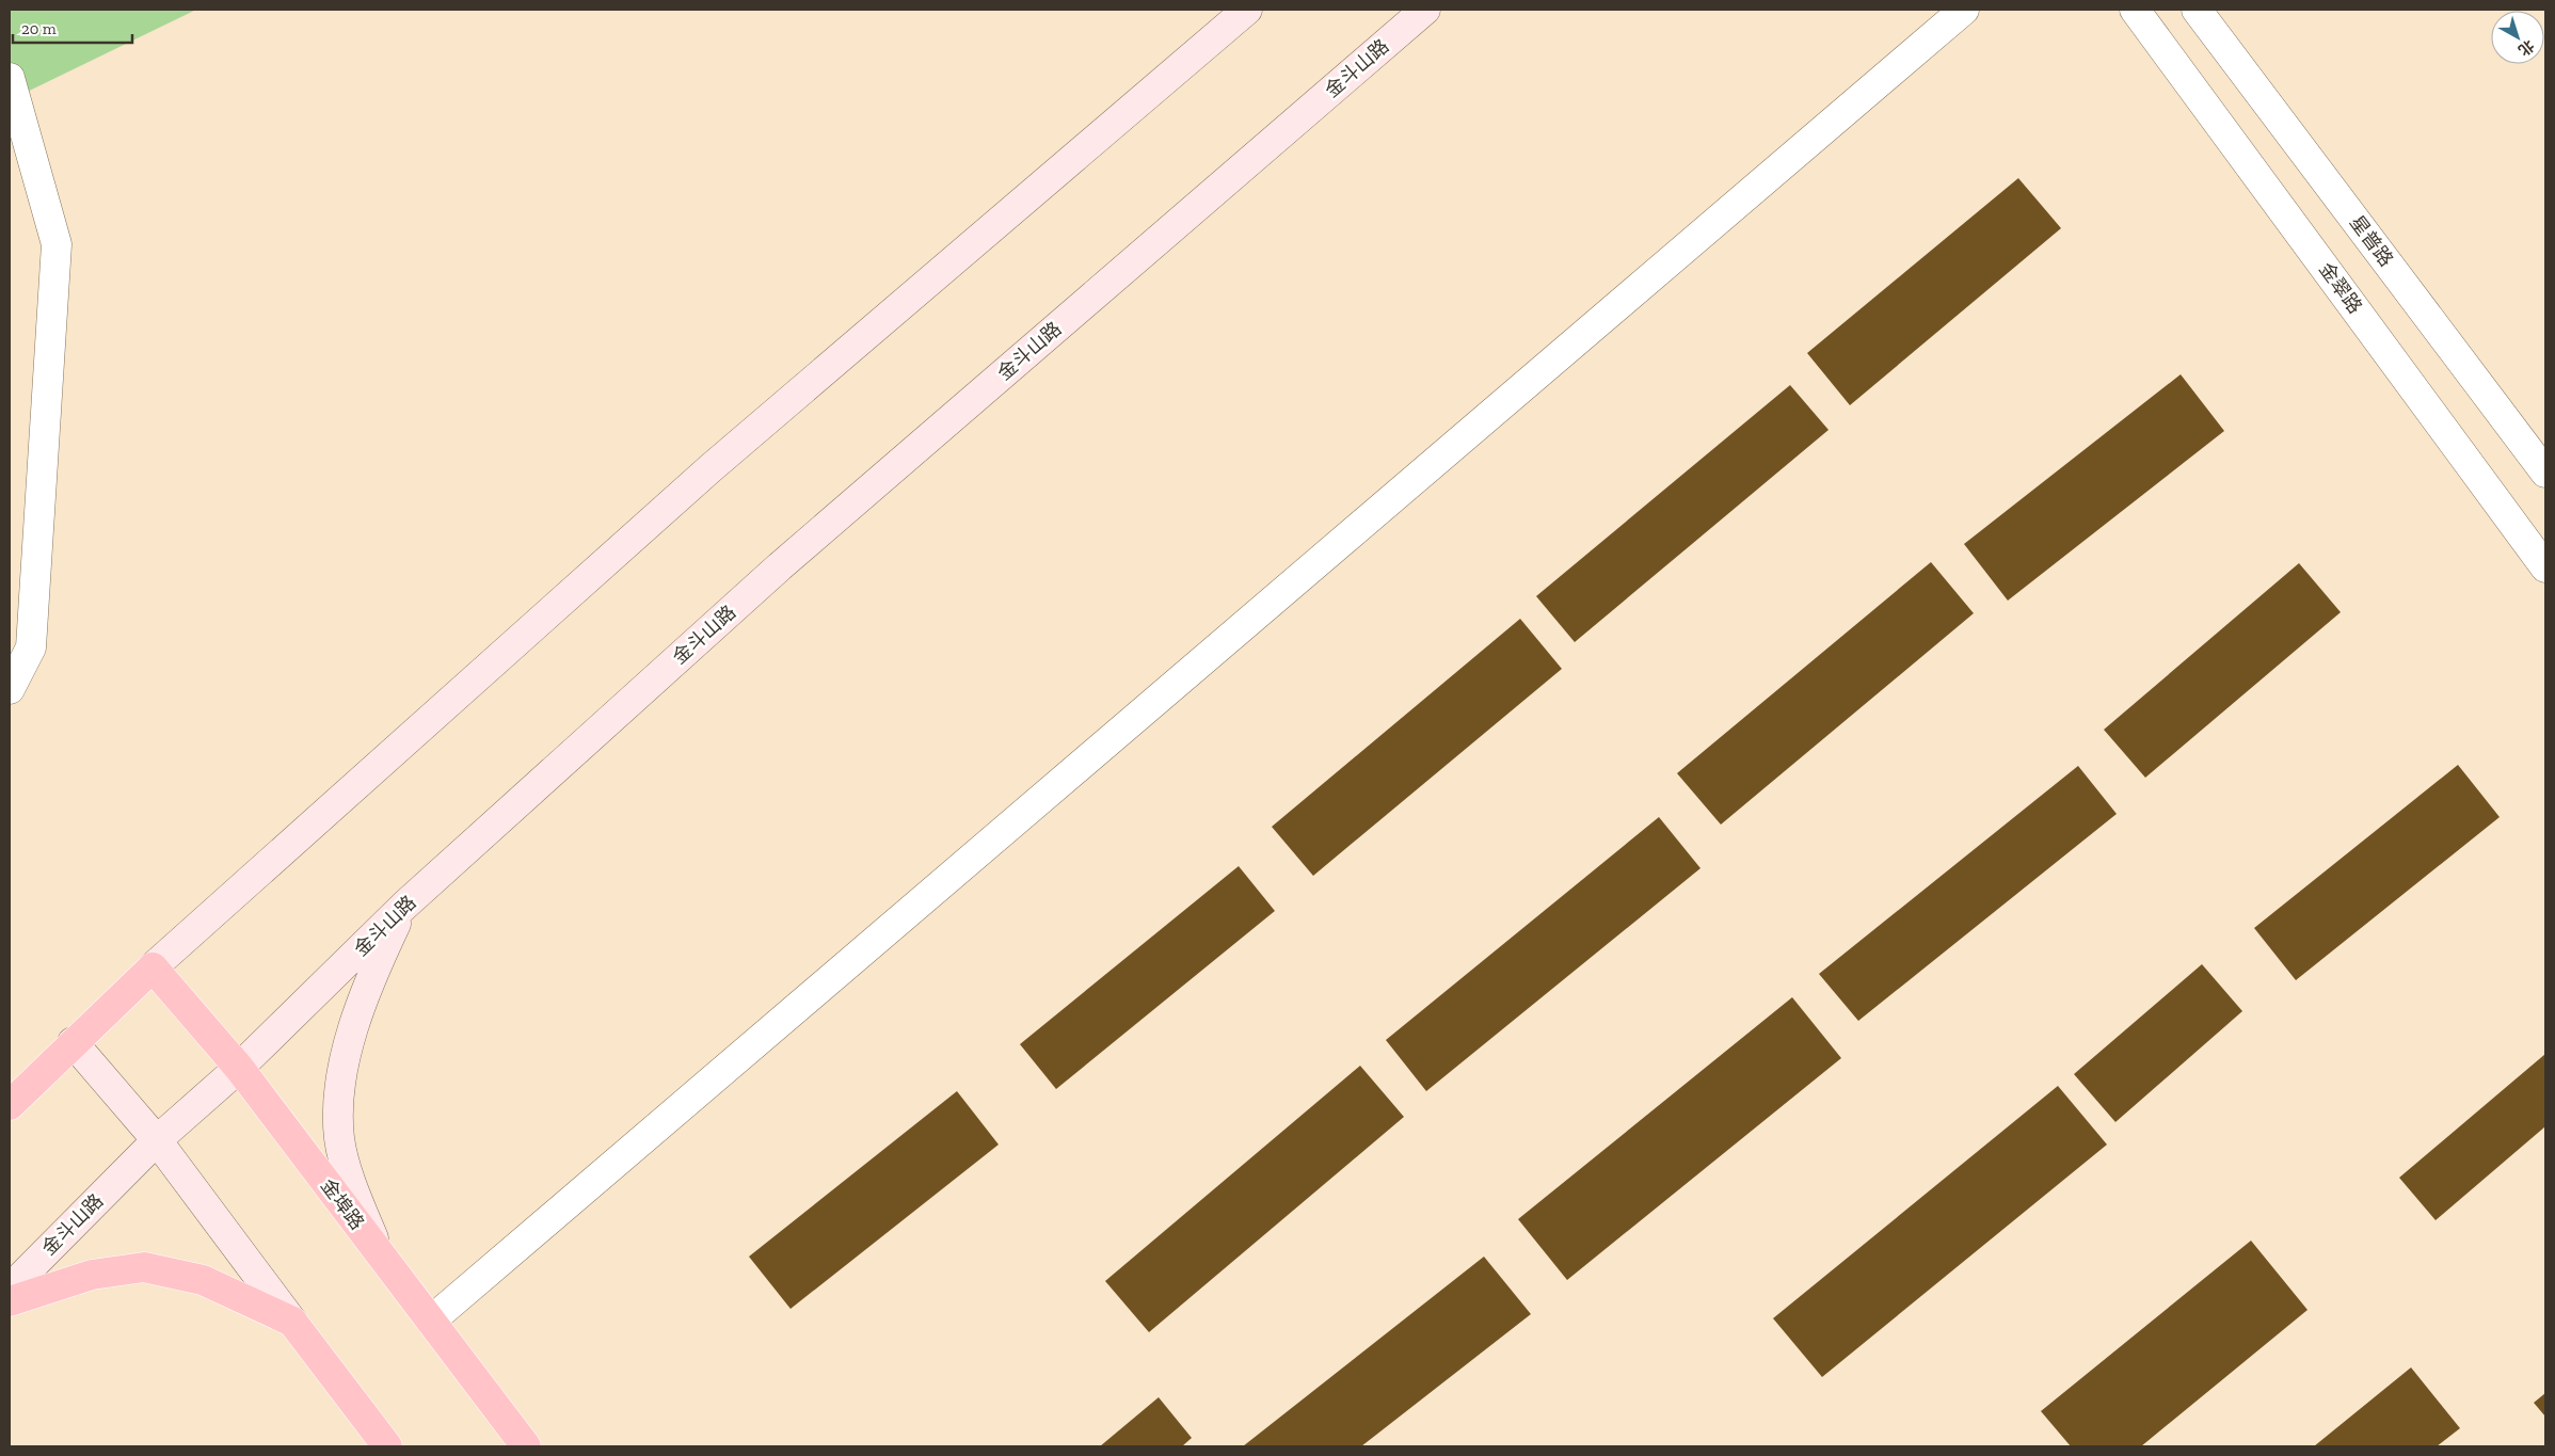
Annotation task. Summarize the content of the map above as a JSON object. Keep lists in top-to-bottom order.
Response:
{
  "streets": {
    "highway": ["金埠路"],
    "main road": ["金斗山路"],
    "street": ["星普路", "金翠路"]
  },
  "crossings": [
    ["金斗山路", "金埠路"]
  ],
  "scale_bar": "20 m",
  "north": "bottom right"
}
